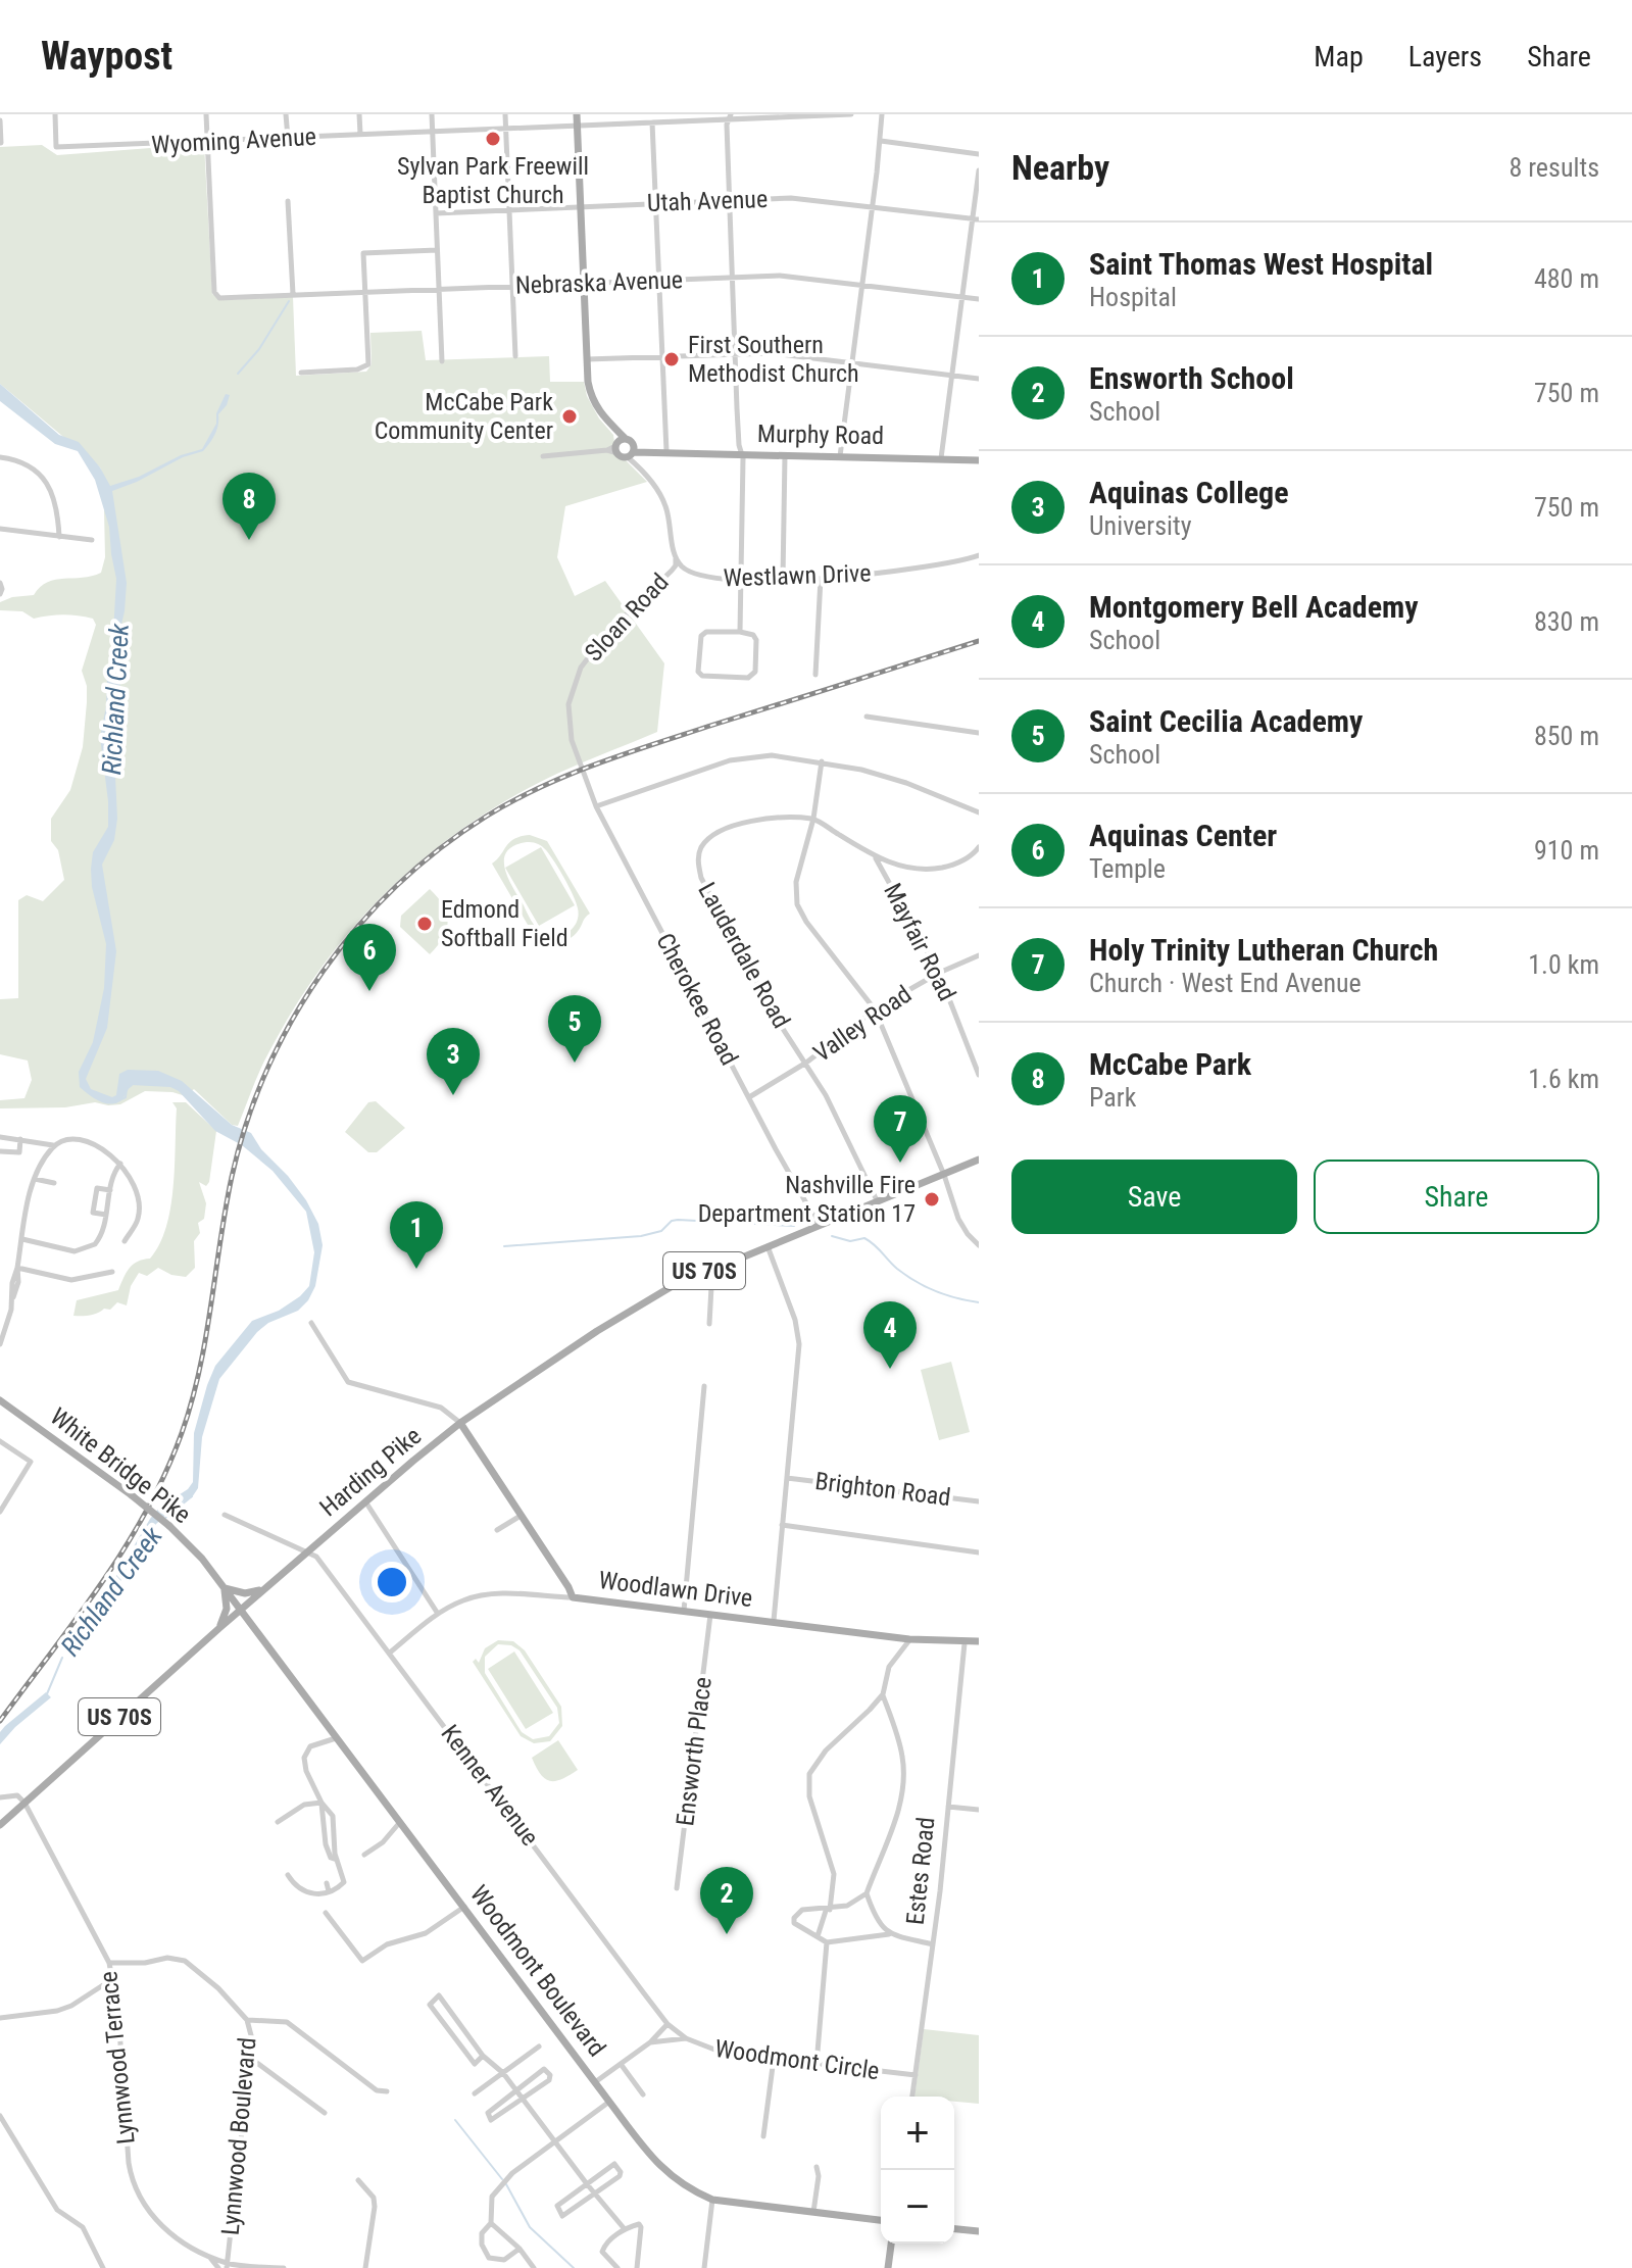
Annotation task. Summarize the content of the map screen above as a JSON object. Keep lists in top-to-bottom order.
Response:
{
  "streets": {
    "main road": [
      "Murphy Road",
      "US 70S",
      "White Bridge Pike",
      "Harding Pike",
      "Woodlawn Drive",
      "Woodmont Boulevard"
    ],
    "street": [
      "Wyoming Avenue",
      "Utah Avenue",
      "Nebraska Avenue",
      "Westlawn Drive",
      "Sloan Road",
      "Mayfair Road",
      "Lauderdale Road",
      "Cherokee Road",
      "Valley Road",
      "Brighton Road",
      "Ensworth Place",
      "Kenner Avenue",
      "Estes Road",
      "Lynnwood Terrace",
      "Woodmont Circle",
      "Lynnwood Boulevard"
    ]
  },
  "crossings": [
    ["Wyoming Avenue", "Nebraska Avenue"],
    ["Westlawn Drive", "Sloan Road"],
    ["Sloan Road", "Cherokee Road"],
    ["Mayfair Road", "Valley Road"],
    ["Lauderdale Road", "Valley Road"],
    ["Lauderdale Road", "US 70S"],
    ["Cherokee Road", "Valley Road"],
    ["Cherokee Road", "US 70S"],
    ["Cherokee Road", "Harding Pike"],
    ["US 70S", "Harding Pike"],
    ["White Bridge Pike", "Harding Pike"],
    ["White Bridge Pike", "Woodmont Boulevard"],
    ["Harding Pike", "Woodlawn Drive"],
    ["Harding Pike", "Kenner Avenue"],
    ["Harding Pike", "Woodmont Boulevard"],
    ["Harding Pike", "Lynnwood Terrace"],
    ["Woodlawn Drive", "Ensworth Place"],
    ["Woodlawn Drive", "Estes Road"],
    ["Kenner Avenue", "Woodmont Circle"],
    ["Estes Road", "Woodmont Circle"],
    ["Woodmont Boulevard", "Woodmont Circle"],
    ["Lynnwood Terrace", "Lynnwood Boulevard"]
  ],
  "water": ["Richland Creek"],
  "places": [
    "Sylvan Park Freewill Baptist Church",
    "First Southern Methodist Church",
    "McCabe Park Community Center",
    "Edmond Softball Field",
    "Nashville Fire Department Station 17"
  ],
  "page": {
    "header": "Waypost",
    "nav": ["Map", "Layers", "Share"],
    "heading": ["Nearby", "8 results"],
    "list": [
      {
        "mark": "1",
        "name": "Saint Thomas West Hospital",
        "note": "Hospital",
        "value": "480 m"
      },
      {
        "mark": "2",
        "name": "Ensworth School",
        "note": "School",
        "value": "750 m"
      },
      {
        "mark": "3",
        "name": "Aquinas College",
        "note": "University",
        "value": "750 m"
      },
      {
        "mark": "4",
        "name": "Montgomery Bell Academy",
        "note": "School",
        "value": "830 m"
      },
      {
        "mark": "5",
        "name": "Saint Cecilia Academy",
        "note": "School",
        "value": "850 m"
      },
      {
        "mark": "6",
        "name": "Aquinas Center",
        "note": "Temple",
        "value": "910 m"
      },
      {
        "mark": "7",
        "name": "Holy Trinity Lutheran Church",
        "note": "Church · West End Avenue",
        "value": "1.0 km"
      },
      {
        "mark": "8",
        "name": "McCabe Park",
        "note": "Park",
        "value": "1.6 km"
      }
    ],
    "pins": [
      "8",
      "6",
      "5",
      "3",
      "7",
      "1",
      "4",
      "2"
    ],
    "buttons": ["Save", "Share"],
    "map_buttons": ["+", "−"]
  }
}
